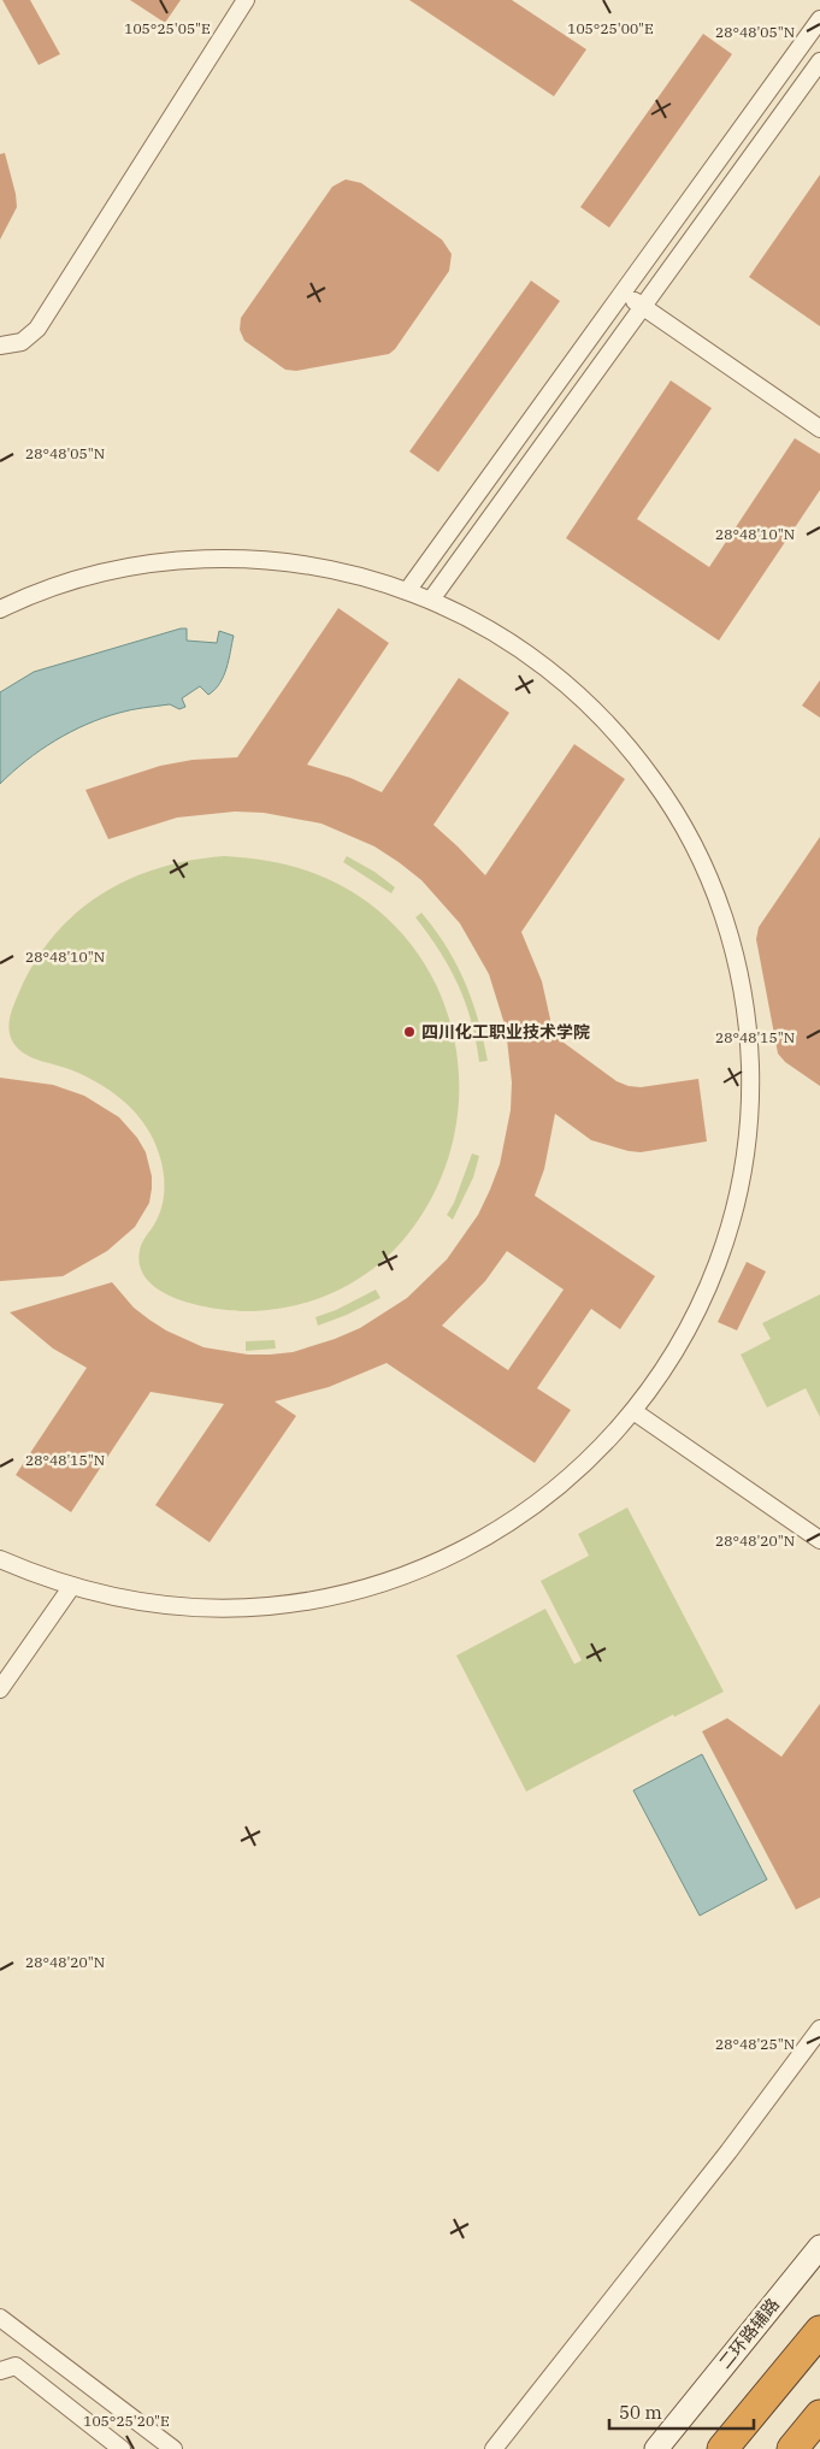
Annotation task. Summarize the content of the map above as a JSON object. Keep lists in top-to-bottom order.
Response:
{
  "streets": {
    "main road": ["二环路辅路"]
  },
  "places": ["四川化工职业技术学院"],
  "scale_bar": "50 m",
  "coordinates": [
    "105°25'05\"E",
    "105°25'00\"E",
    "28°48'05\"N",
    "28°48'10\"N",
    "28°48'15\"N",
    "28°48'20\"N",
    "28°48'25\"N",
    "105°25'20\"E"
  ]
}
